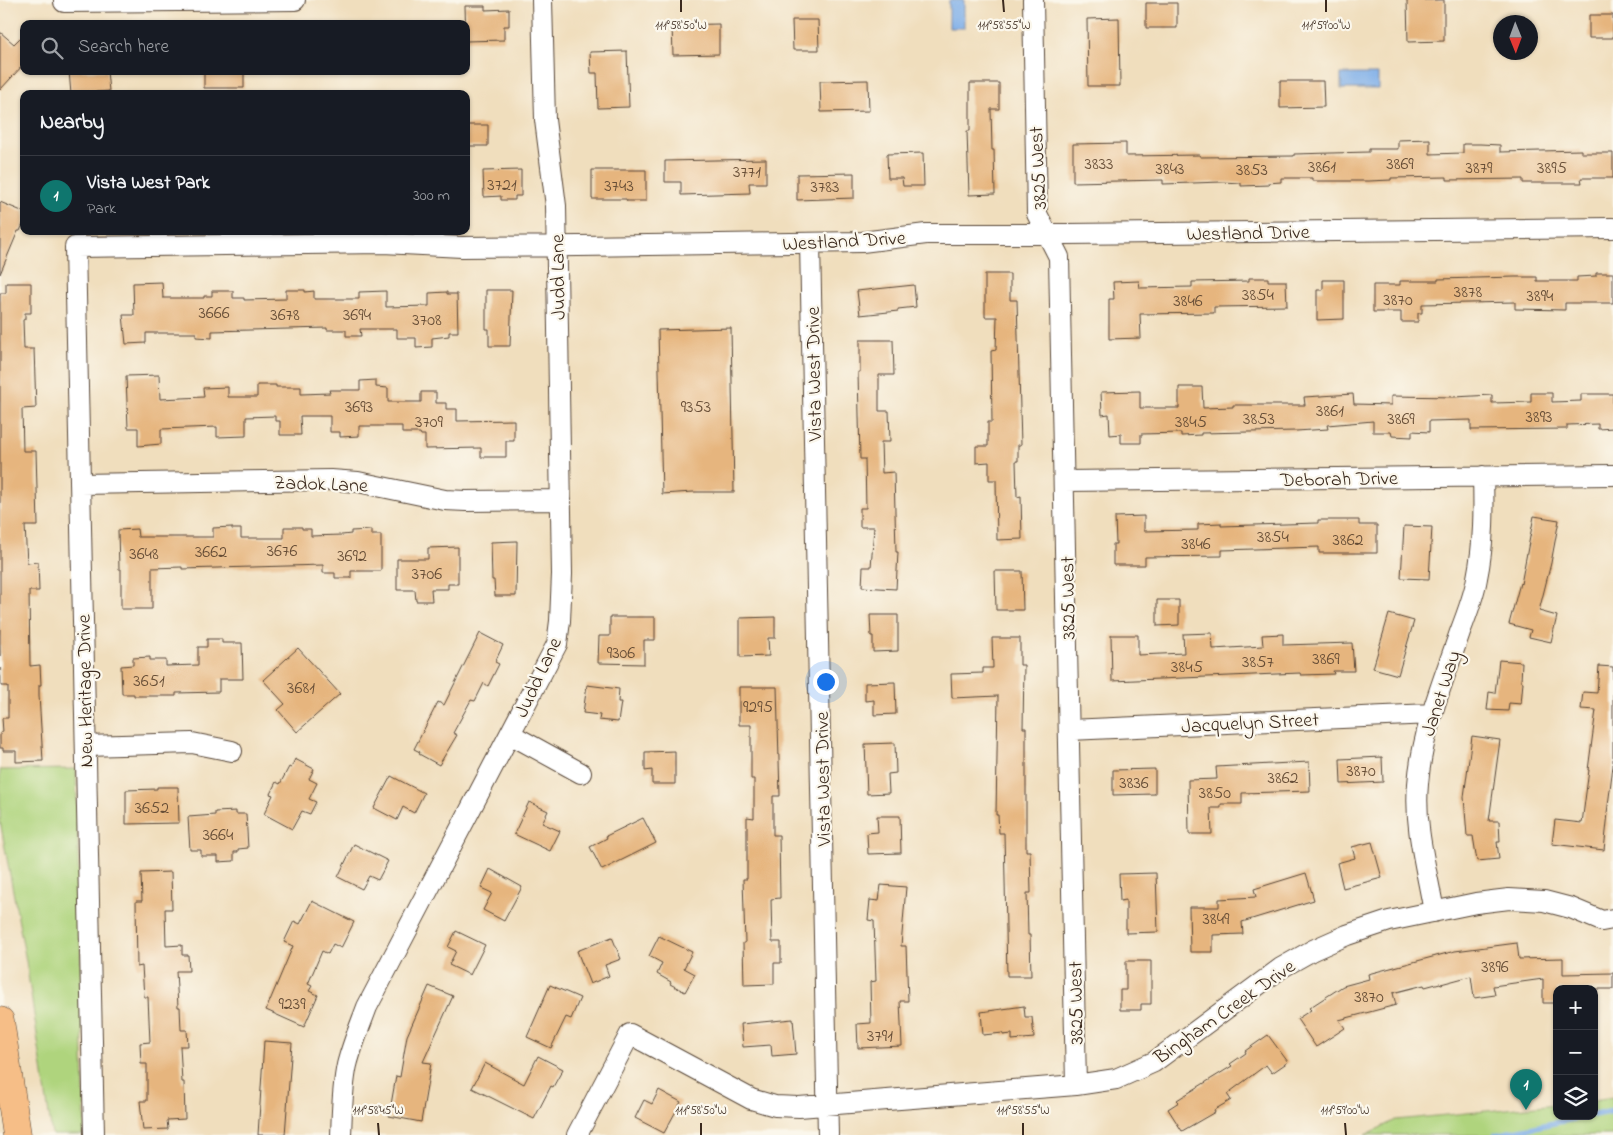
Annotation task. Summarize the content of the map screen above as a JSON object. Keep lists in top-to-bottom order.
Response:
{
  "streets": {
    "street": [
      "3825 West",
      "Westland Drive",
      "Judd Lane",
      "Vista West Drive",
      "Deborah Drive",
      "Zadok Lane",
      "New Heritage Drive",
      "Janet Way",
      "Jacquelyn Street",
      "Bingham Creek Drive"
    ]
  },
  "crossings": [
    ["3825 West", "Westland Drive"],
    ["3825 West", "Deborah Drive"],
    ["3825 West", "Jacquelyn Street"],
    ["3825 West", "Bingham Creek Drive"],
    ["Westland Drive", "Judd Lane"],
    ["Westland Drive", "Vista West Drive"],
    ["Westland Drive", "New Heritage Drive"],
    ["Judd Lane", "Zadok Lane"],
    ["Vista West Drive", "Bingham Creek Drive"],
    ["Deborah Drive", "Janet Way"],
    ["Zadok Lane", "New Heritage Drive"],
    ["Janet Way", "Jacquelyn Street"],
    ["Janet Way", "Bingham Creek Drive"]
  ],
  "house_numbers": [
    "3833",
    "3869",
    "3861",
    "3879",
    "3895",
    "3843",
    "3853",
    "3771",
    "3721",
    "3743",
    "3783",
    "3878",
    "3854",
    "3894",
    "3870",
    "3846",
    "3666",
    "3678",
    "3694",
    "3708",
    "3693",
    "9353",
    "3861",
    "3893",
    "3853",
    "3869",
    "3709",
    "3845",
    "3854",
    "3862",
    "3846",
    "3676",
    "3662",
    "3648",
    "3692",
    "3706",
    "9306",
    "3869",
    "3857",
    "3845",
    "3651",
    "3681",
    "9295",
    "3870",
    "3862",
    "3836",
    "3850",
    "3652",
    "3664",
    "3849",
    "3896",
    "3870",
    "9239",
    "3791"
  ],
  "north": "bottom",
  "page": {
    "search": "Search here",
    "heading": "Nearby",
    "list": [
      {
        "mark": "1",
        "name": "Vista West Park",
        "note": "Park",
        "value": "300 m"
      }
    ],
    "map_buttons": ["+", "−"],
    "pins": "1"
  },
  "coordinates": [
    "111°58'50\"W",
    "111°58'55\"W",
    "111°59'00\"W",
    "111°58'45\"W"
  ]
}
